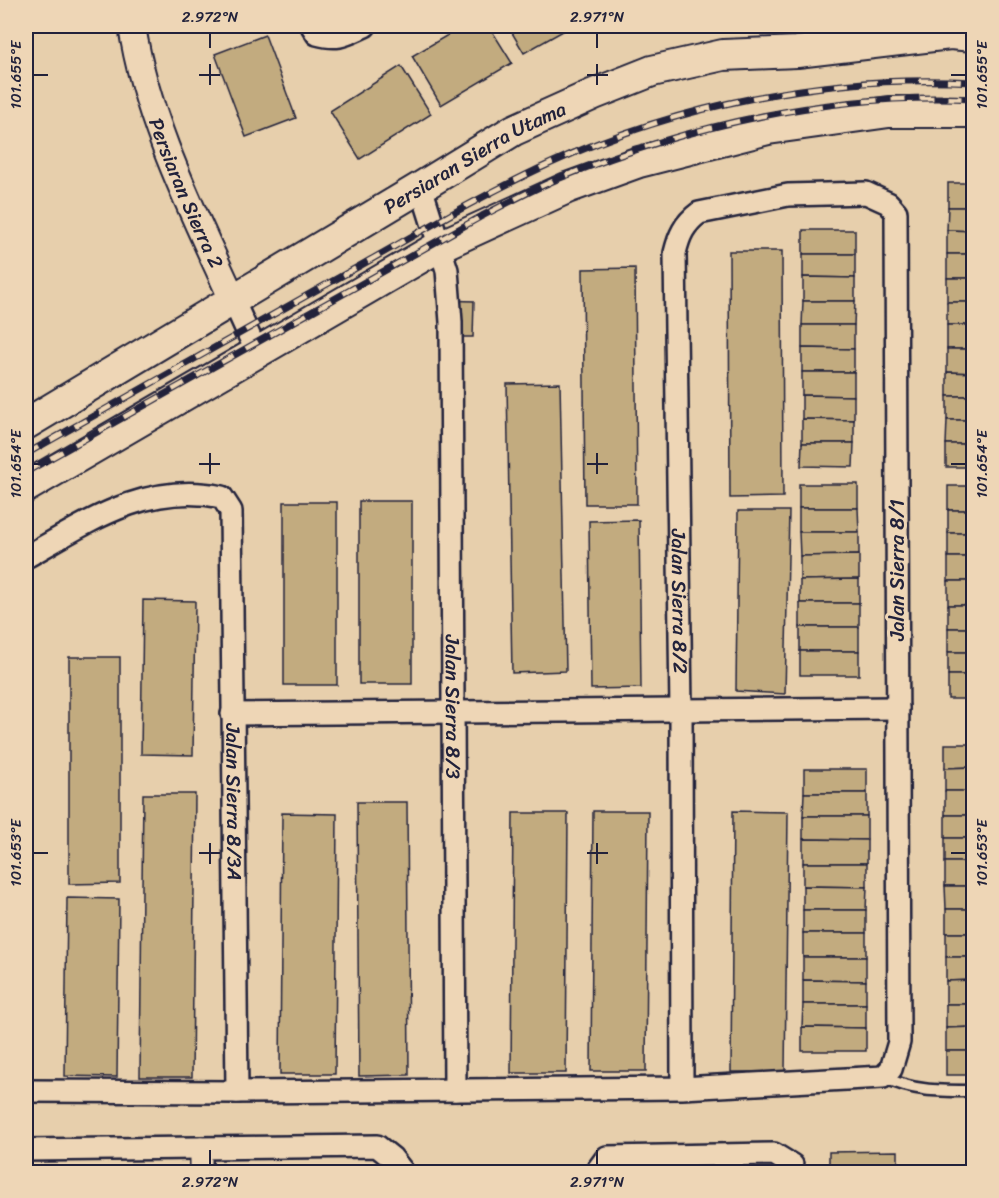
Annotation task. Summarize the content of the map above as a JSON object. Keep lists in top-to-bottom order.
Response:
{
  "streets": {
    "main road": ["Persiaran Sierra Utama"],
    "street": [
      "Persiaran Sierra 2",
      "Jalan Sierra 8/1",
      "Jalan Sierra 8/2",
      "Jalan Sierra 8/3",
      "Jalan Sierra 8/3A"
    ]
  },
  "crossings": [
    ["Persiaran Sierra Utama", "Persiaran Sierra 2"],
    ["Persiaran Sierra Utama", "Jalan Sierra 8/3"],
    ["Jalan Sierra 8/1", "Jalan Sierra 8/2"]
  ],
  "coordinates": [
    "2.972°N",
    "2.971°N",
    "101.655°E",
    "101.654°E",
    "101.653°E"
  ]
}
